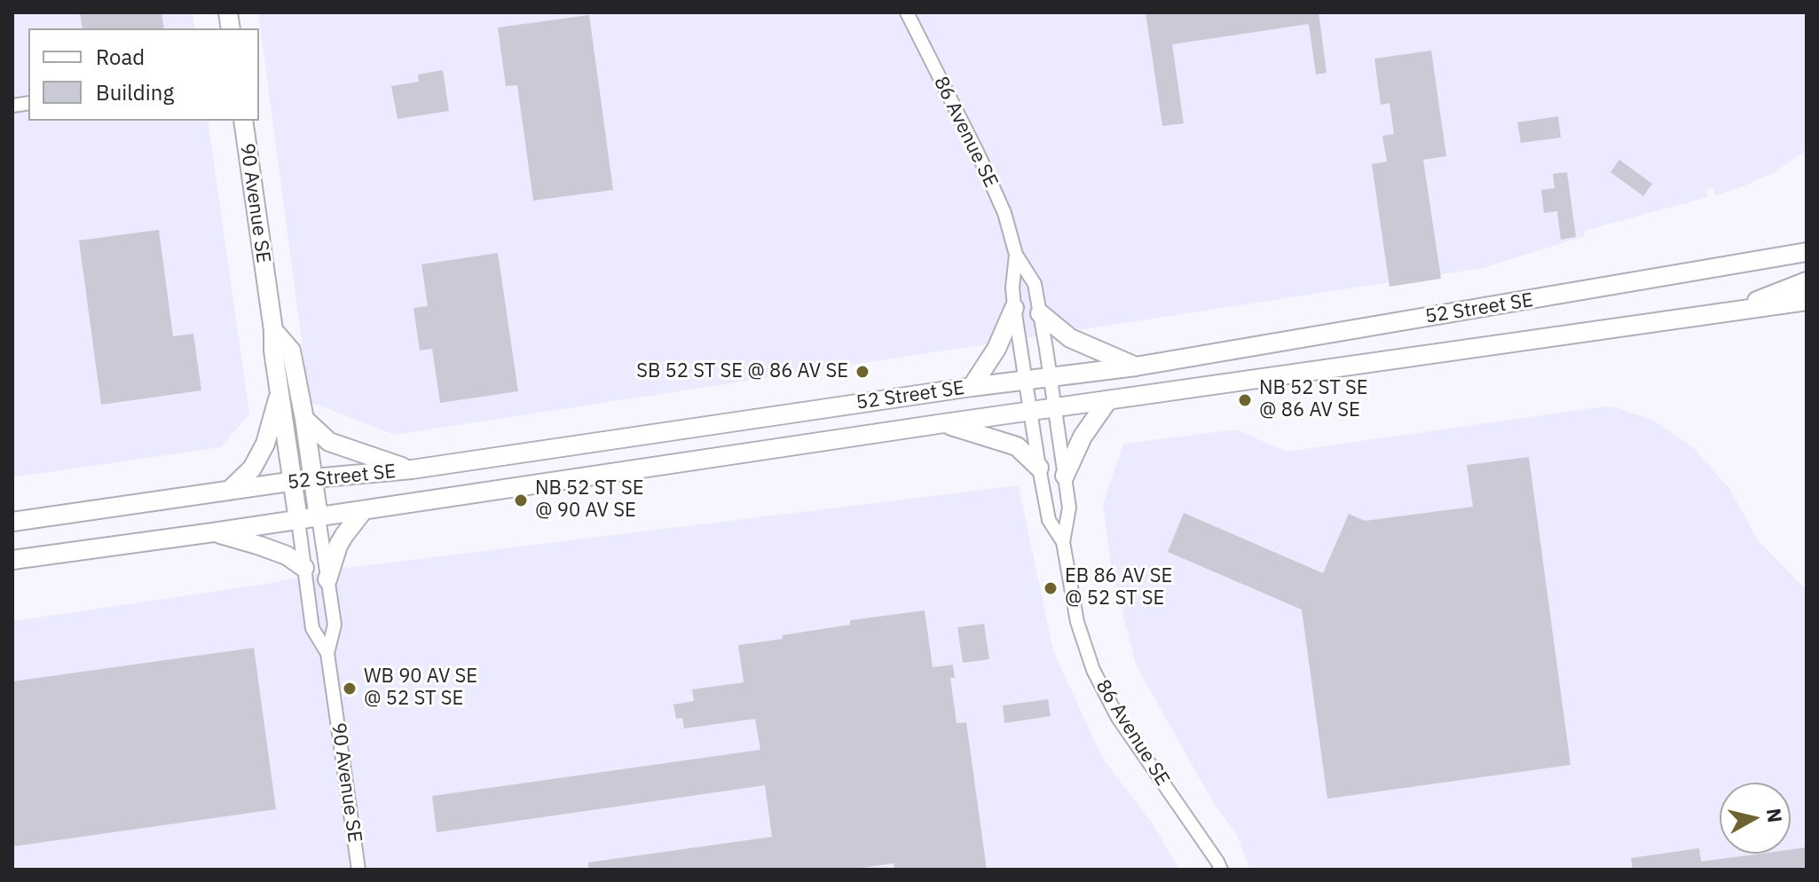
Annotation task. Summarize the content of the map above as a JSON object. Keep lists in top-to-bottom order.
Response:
{
  "streets": {
    "main road": ["90 Avenue SE", "52 Street SE"],
    "street": ["86 Avenue SE"]
  },
  "crossings": [
    ["86 Avenue SE", "52 Street SE"],
    ["90 Avenue SE", "52 Street SE"]
  ],
  "places": [
    "SB 52 ST SE @ 86 AV SE",
    "NB 52 ST SE @ 86 AV SE",
    "NB 52 ST SE @ 90 AV SE",
    "EB 86 AV SE @ 52 ST SE",
    "WB 90 AV SE @ 52 ST SE"
  ],
  "legend": ["Road", "Building"],
  "north": "right"
}
